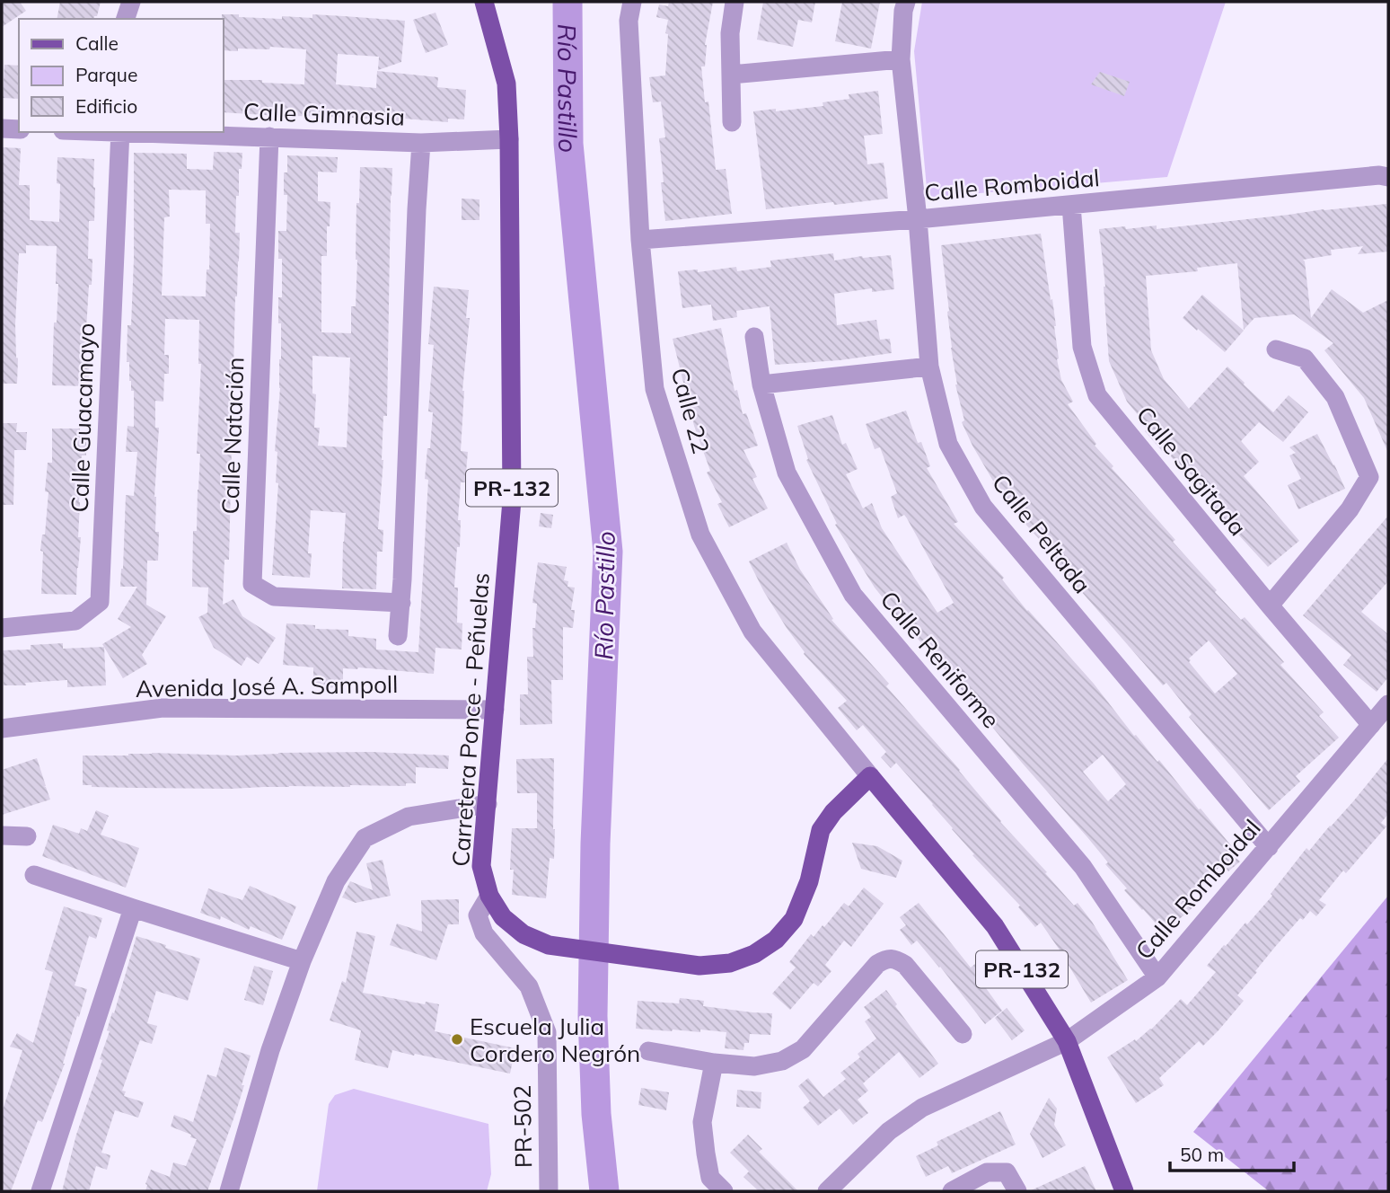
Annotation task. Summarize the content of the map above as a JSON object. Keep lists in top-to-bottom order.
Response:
{
  "streets": {
    "main road": ["PR-132", "Carretera Ponce - Peñuelas"],
    "street": [
      "Calle Gimnasia",
      "Calle Romboidal",
      "Calle 22",
      "Calle Guacamayo",
      "Calle Natación",
      "Calle Sagitada",
      "Calle Peltada",
      "Calle Reniforme",
      "Avenida José A. Sampoll",
      "PR-502"
    ]
  },
  "crossings": [
    ["Calle Gimnasia", "Calle Natación"],
    ["Calle Gimnasia", "Carretera Ponce - Peñuelas"],
    ["Calle Romboidal", "Calle 22"],
    ["Calle Romboidal", "Calle Sagitada"],
    ["Calle Romboidal", "PR-132"],
    ["Calle Romboidal", "Calle Peltada"],
    ["Calle Romboidal", "Calle Reniforme"],
    ["Calle 22", "PR-132"],
    ["Calle 22", "Carretera Ponce - Peñuelas"],
    ["PR-132", "Carretera Ponce - Peñuelas"],
    ["Avenida José A. Sampoll", "Carretera Ponce - Peñuelas"],
    ["Carretera Ponce - Peñuelas", "PR-502"]
  ],
  "water": ["Río Pastillo"],
  "places": ["Escuela Julia Cordero Negrón"],
  "legend": ["Calle", "Parque", "Edificio"],
  "scale_bar": "50 m"
}
